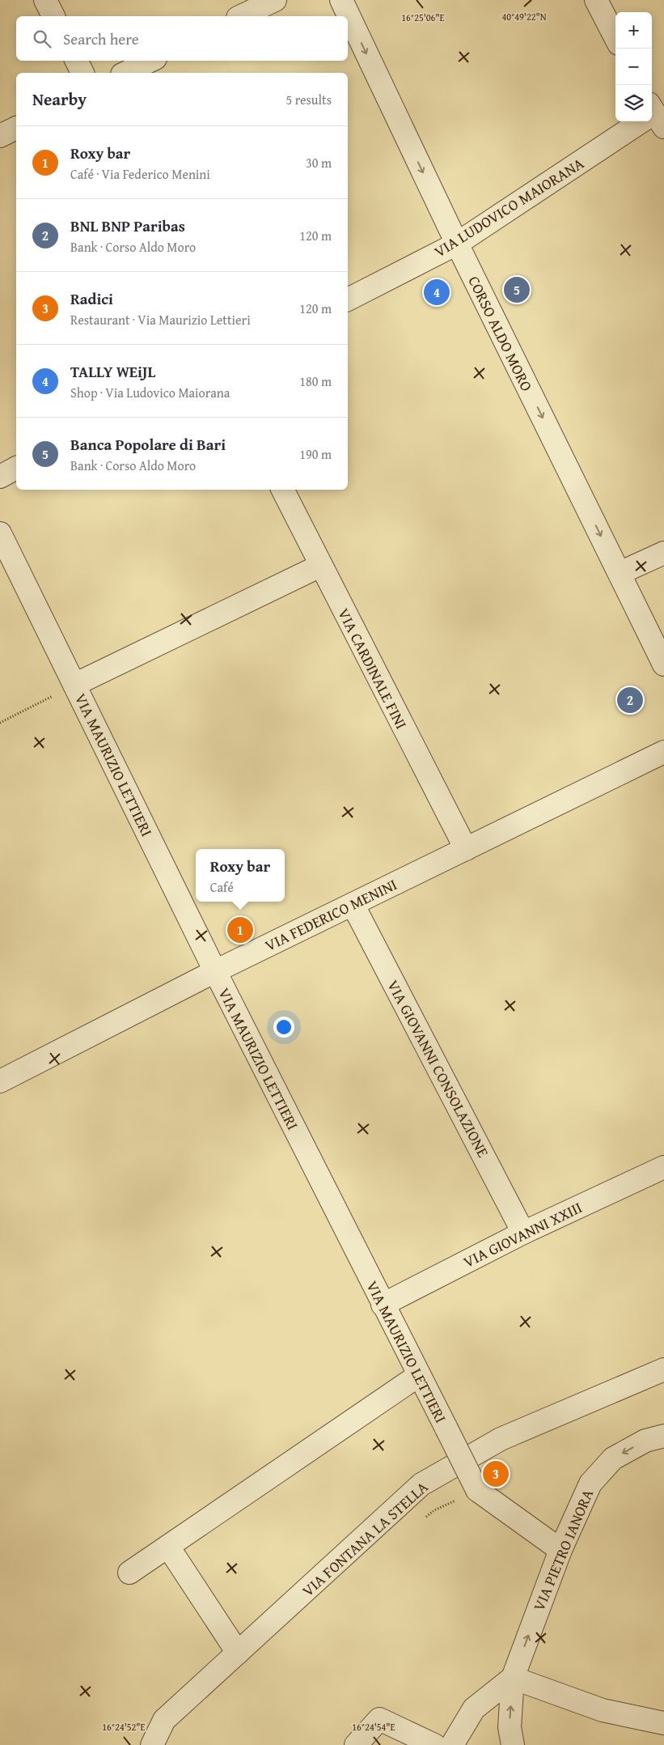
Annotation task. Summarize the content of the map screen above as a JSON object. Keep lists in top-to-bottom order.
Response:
{
  "streets": {
    "street": [
      "VIA LUDOVICO MAIORANA",
      "CORSO ALDO MORO",
      "VIA CARDINALE FINI",
      "VIA MAURIZIO LETTIERI",
      "VIA FEDERICO MENINI",
      "VIA GIOVANNI CONSOLAZIONE",
      "VIA GIOVANNI XXIII",
      "VIA FONTANA LA STELLA",
      "VIA PIETRO IANORA"
    ]
  },
  "crossings": [
    ["VIA LUDOVICO MAIORANA", "CORSO ALDO MORO"],
    ["VIA CARDINALE FINI", "VIA FEDERICO MENINI"],
    ["VIA MAURIZIO LETTIERI", "VIA FEDERICO MENINI"],
    ["VIA MAURIZIO LETTIERI", "VIA GIOVANNI XXIII"],
    ["VIA MAURIZIO LETTIERI", "VIA PIETRO IANORA"],
    ["VIA FEDERICO MENINI", "VIA GIOVANNI CONSOLAZIONE"],
    ["VIA GIOVANNI CONSOLAZIONE", "VIA GIOVANNI XXIII"]
  ],
  "one_way": ["CORSO ALDO MORO"],
  "page": {
    "map_buttons": ["+", "−"],
    "search": "Search here",
    "heading": ["Nearby", "5 results"],
    "list": [
      {
        "mark": "1",
        "name": "Roxy bar",
        "note": "Café · Via Federico Menini",
        "value": "30 m"
      },
      {
        "mark": "2",
        "name": "BNL BNP Paribas",
        "note": "Bank · Corso Aldo Moro",
        "value": "120 m"
      },
      {
        "mark": "3",
        "name": "Radici",
        "note": "Restaurant · Via Maurizio Lettieri",
        "value": "120 m"
      },
      {
        "mark": "4",
        "name": "TALLY WEiJL",
        "note": "Shop · Via Ludovico Maiorana",
        "value": "180 m"
      },
      {
        "mark": "5",
        "name": "Banca Popolare di Bari",
        "note": "Bank · Corso Aldo Moro",
        "value": "190 m"
      }
    ],
    "pins": [
      "5",
      "4",
      "2",
      "1",
      "3"
    ],
    "popup": ["Roxy bar", "Café"]
  },
  "coordinates": [
    "40°49'22\"N",
    "16°25'06\"E",
    "16°24'52\"E",
    "16°24'54\"E"
  ]
}
